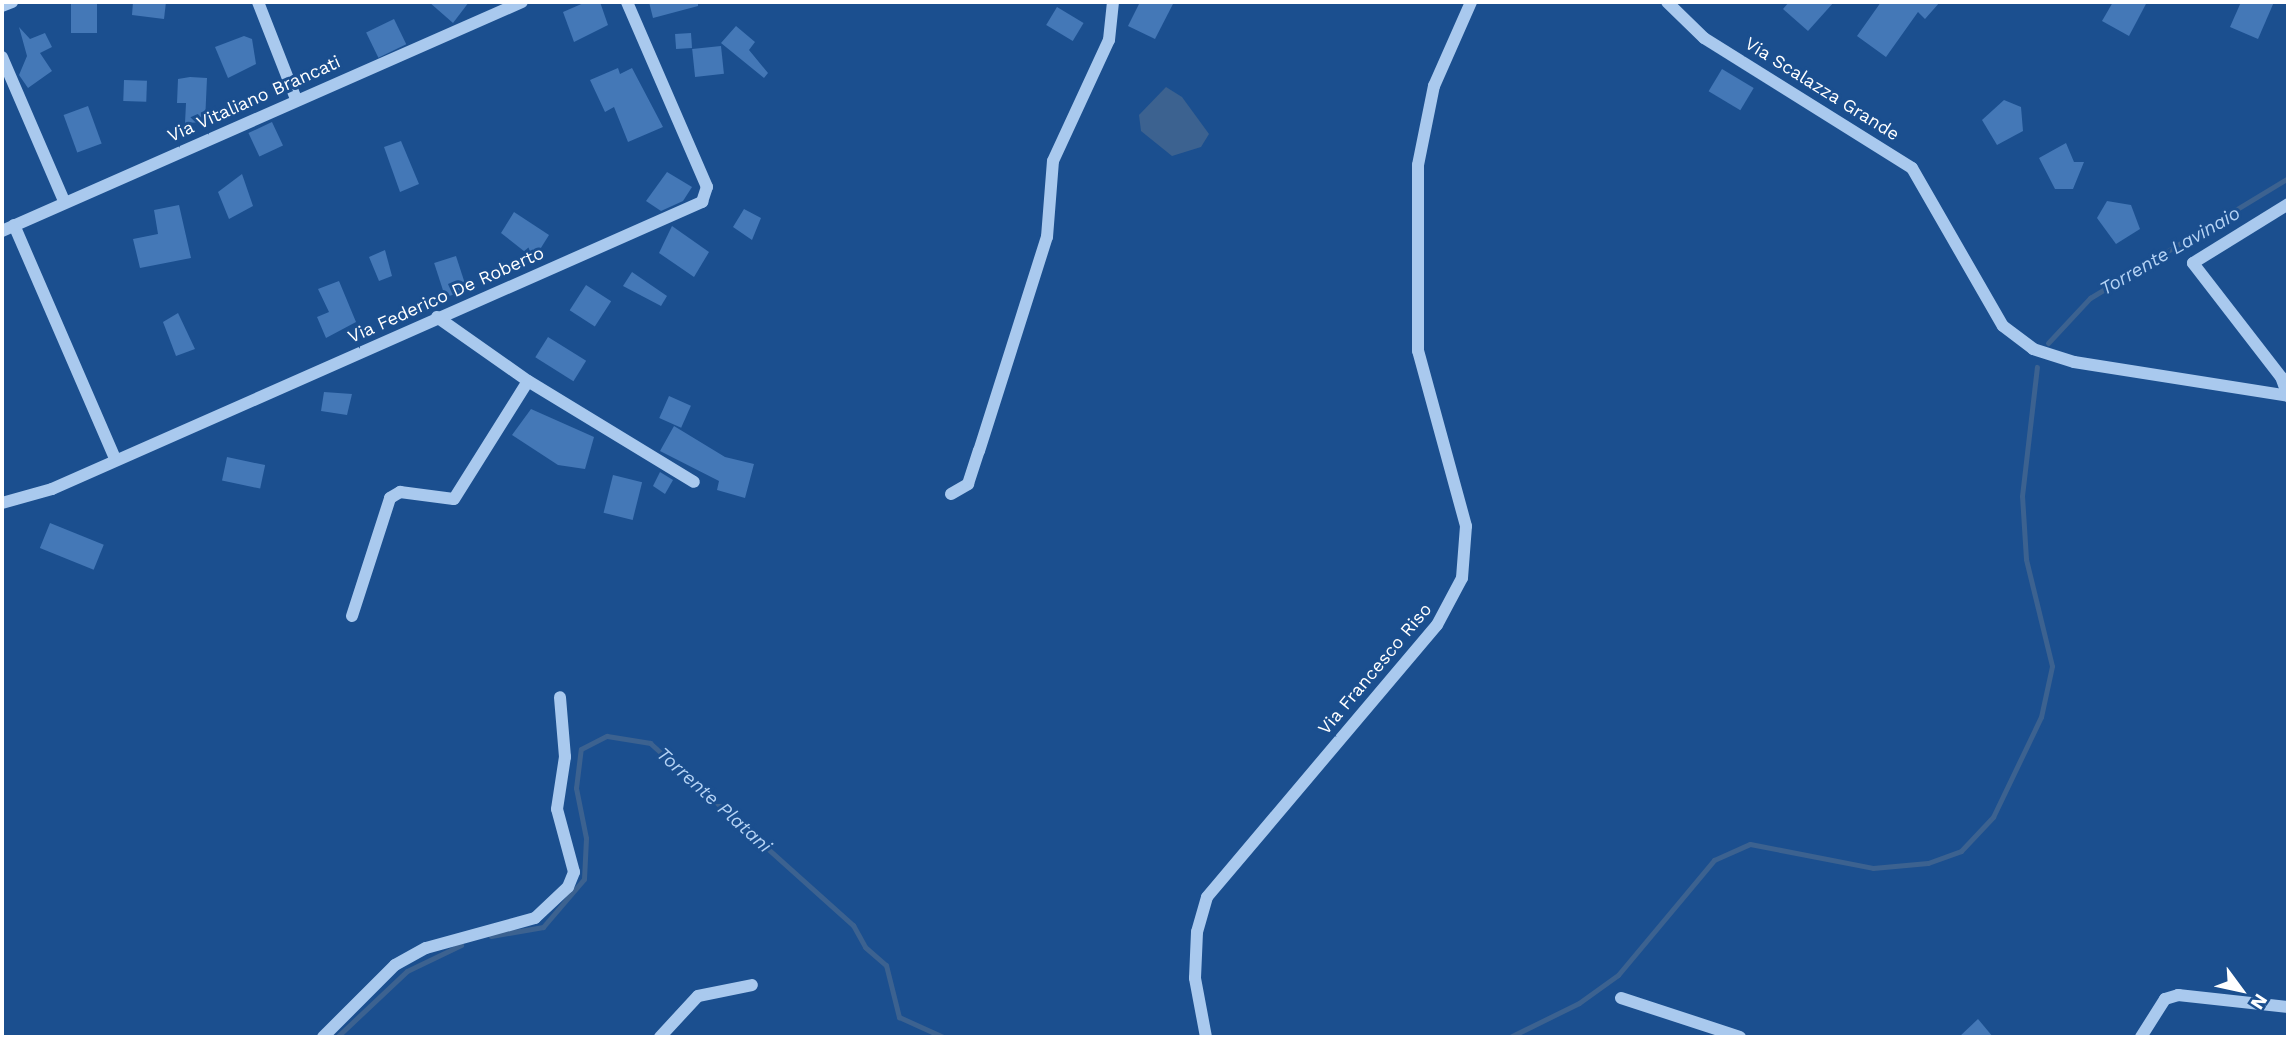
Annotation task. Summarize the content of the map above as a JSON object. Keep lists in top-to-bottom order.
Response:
{
  "streets": {
    "street": [
      "Via Scalazza Grande",
      "Via Vitaliano Brancati",
      "Via Federico De Roberto",
      "Via Francesco Riso"
    ]
  },
  "water": ["Torrente Lavinaio", "Torrente Platani"],
  "north": "bottom right"
}
